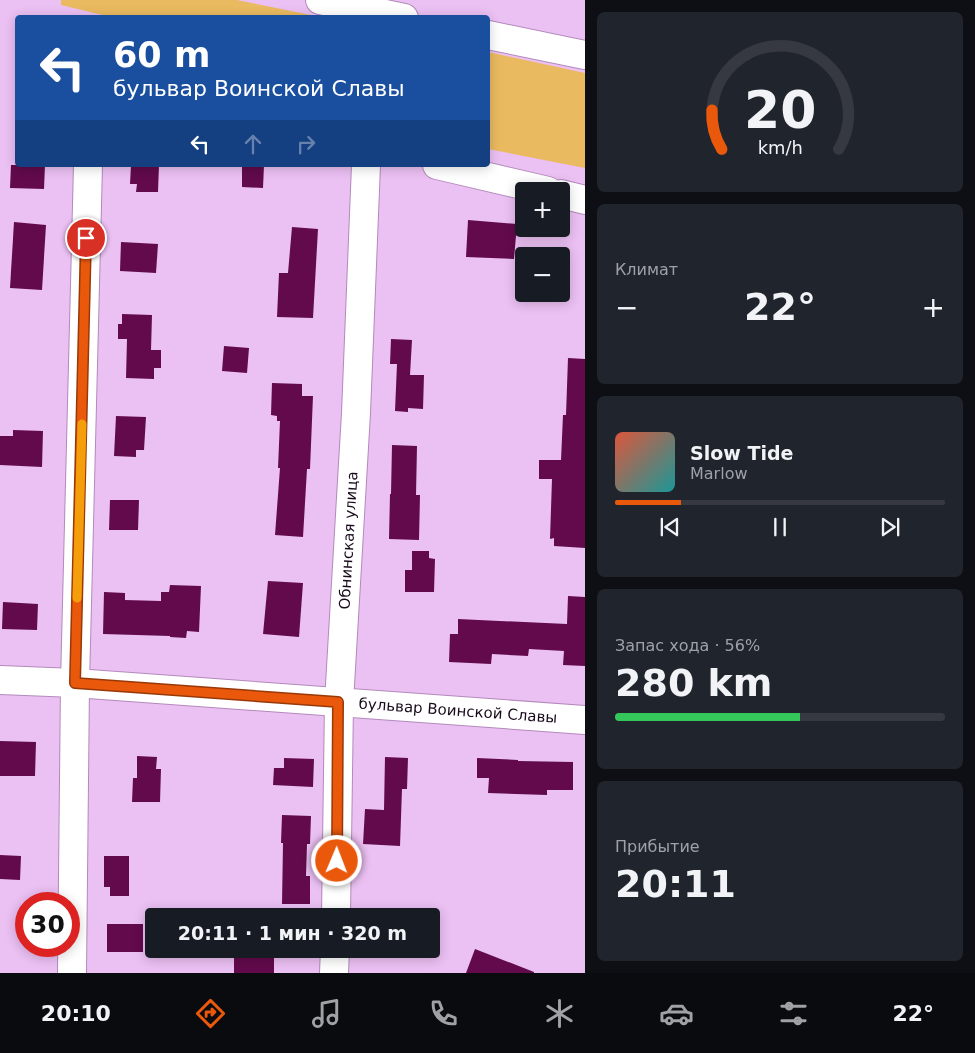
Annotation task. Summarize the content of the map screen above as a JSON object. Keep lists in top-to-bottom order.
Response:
{
  "streets": {
    "street": ["Обнинская улица", "бульвар Воинской Славы"]
  },
  "crossings": [
    ["Обнинская улица", "бульвар Воинской Славы"]
  ],
  "page": {
    "turn": ["60 m", "бульвар Воинской Славы"],
    "map_buttons": ["+", "−"],
    "tile": [
      "Климат",
      ["Запас хода · 56%", "280 km"],
      ["Прибытие", "20:11"]
    ],
    "heat": ["−", "22°", "+"],
    "song": ["Slow Tide", "Marlow"],
    "limit": "30",
    "trip": "20:11 · 1 мин · 320 m",
    "tabs": ["20:10", "22°"],
    "gauge": ["20", "km/h"]
  }
}
